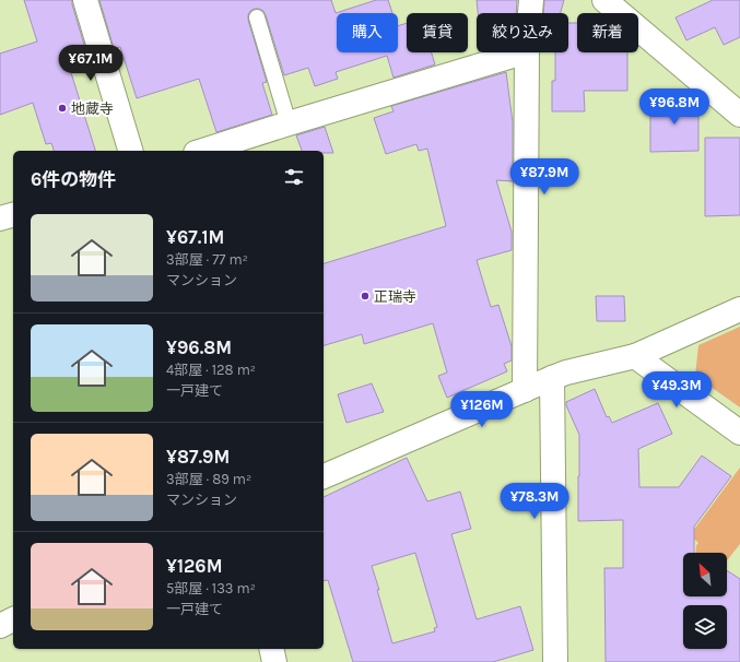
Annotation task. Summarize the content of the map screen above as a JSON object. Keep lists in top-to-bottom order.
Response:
{
  "places": ["地蔵寺", "正瑞寺"],
  "north": "top left",
  "page": {
    "chip": [
      "購入",
      "賃貸",
      "絞り込み",
      "新着"
    ],
    "price": [
      "¥67.1M",
      "¥96.8M",
      "¥87.9M",
      "¥49.3M",
      "¥126M",
      "¥78.3M"
    ],
    "heading": "6件の物件",
    "list": [
      {
        "name": "¥67.1M",
        "note": "3部屋 · 77 m² · マンション"
      },
      {
        "name": "¥96.8M",
        "note": "4部屋 · 128 m² · 一戸建て"
      },
      {
        "name": "¥87.9M",
        "note": "3部屋 · 89 m² · マンション"
      },
      {
        "name": "¥126M",
        "note": "5部屋 · 133 m² · 一戸建て"
      }
    ]
  }
}
